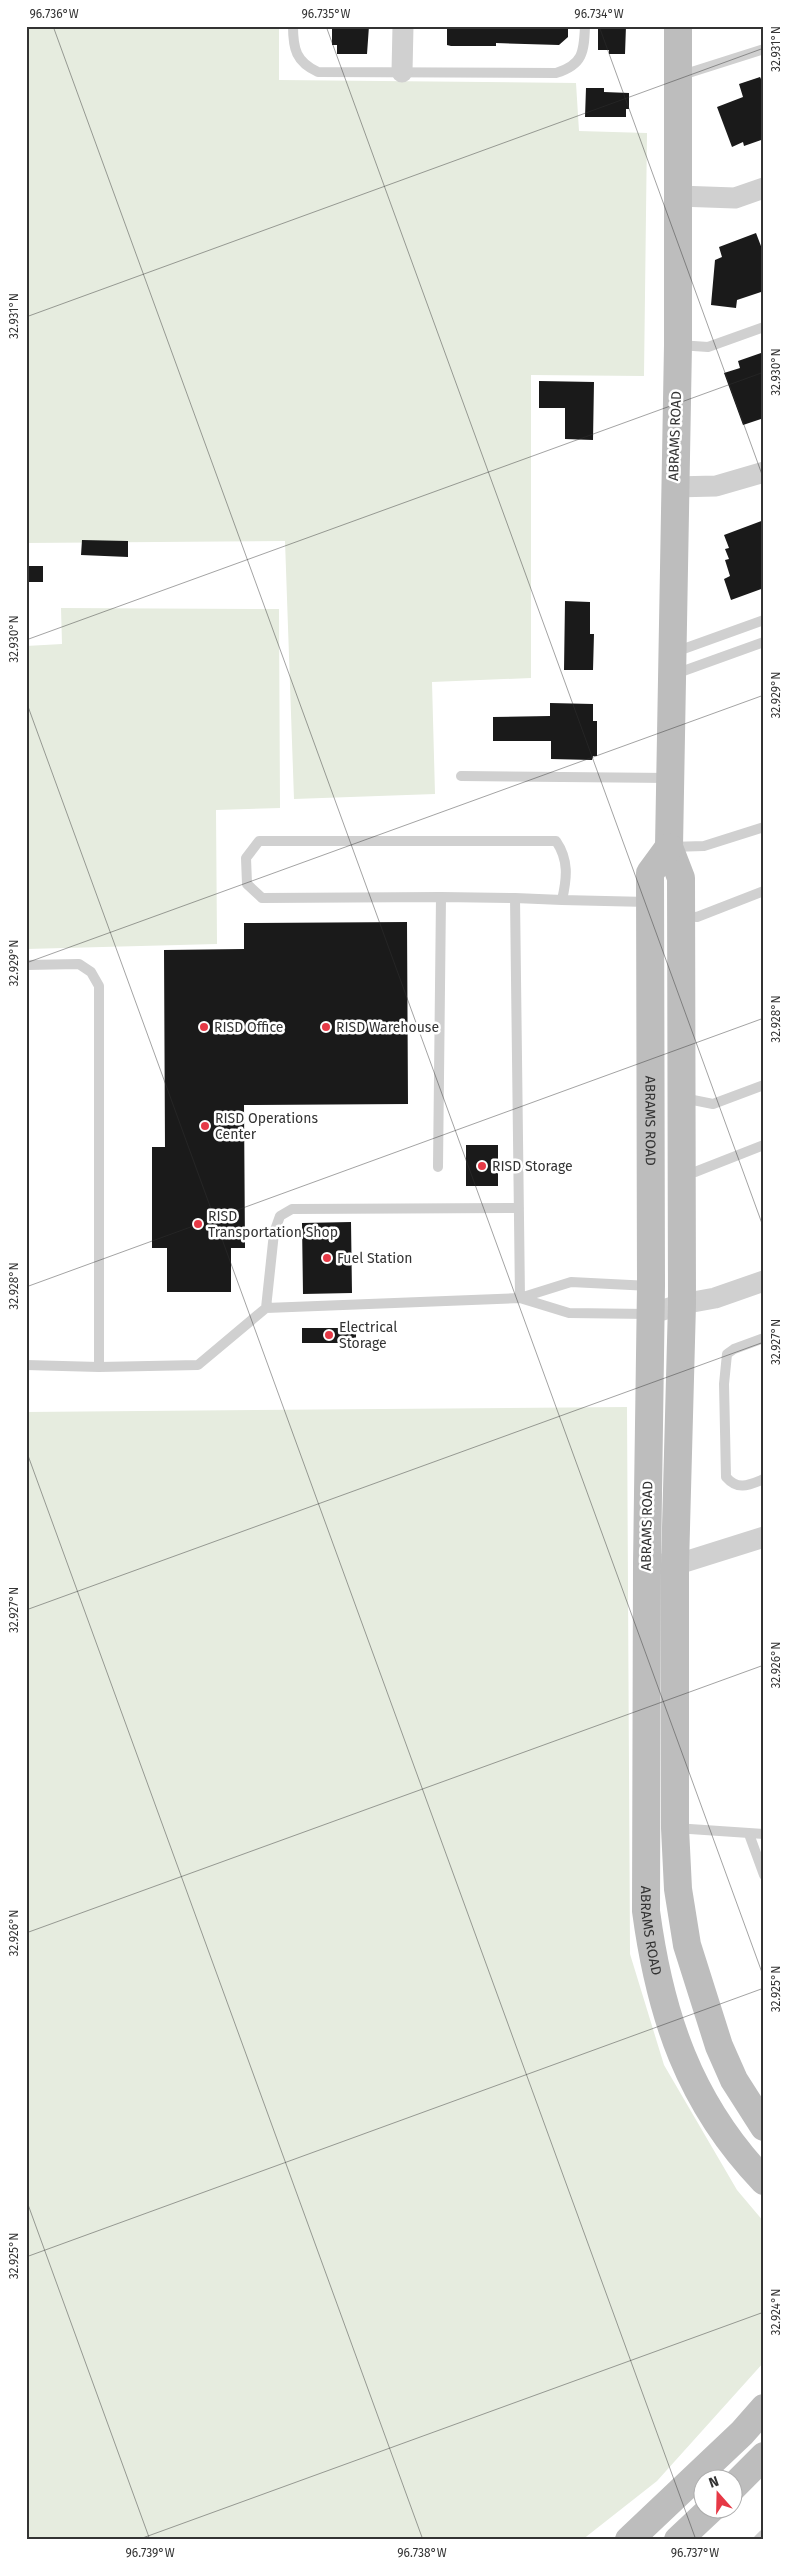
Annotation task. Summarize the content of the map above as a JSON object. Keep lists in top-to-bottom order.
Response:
{
  "streets": {
    "main road": ["ABRAMS ROAD"]
  },
  "places": [
    "RISD Office",
    "RISD Warehouse",
    "RISD Operations Center",
    "RISD Storage",
    "RISD Transportation Shop",
    "Fuel Station",
    "Electrical Storage"
  ],
  "north": "top",
  "coordinates": [
    "96.736°W",
    "96.735°W",
    "96.734°W",
    "32.931°N",
    "32.930°N",
    "32.929°N",
    "32.928°N",
    "32.927°N",
    "32.926°N",
    "32.925°N",
    "32.924°N",
    "96.739°W",
    "96.738°W",
    "96.737°W"
  ]
}
